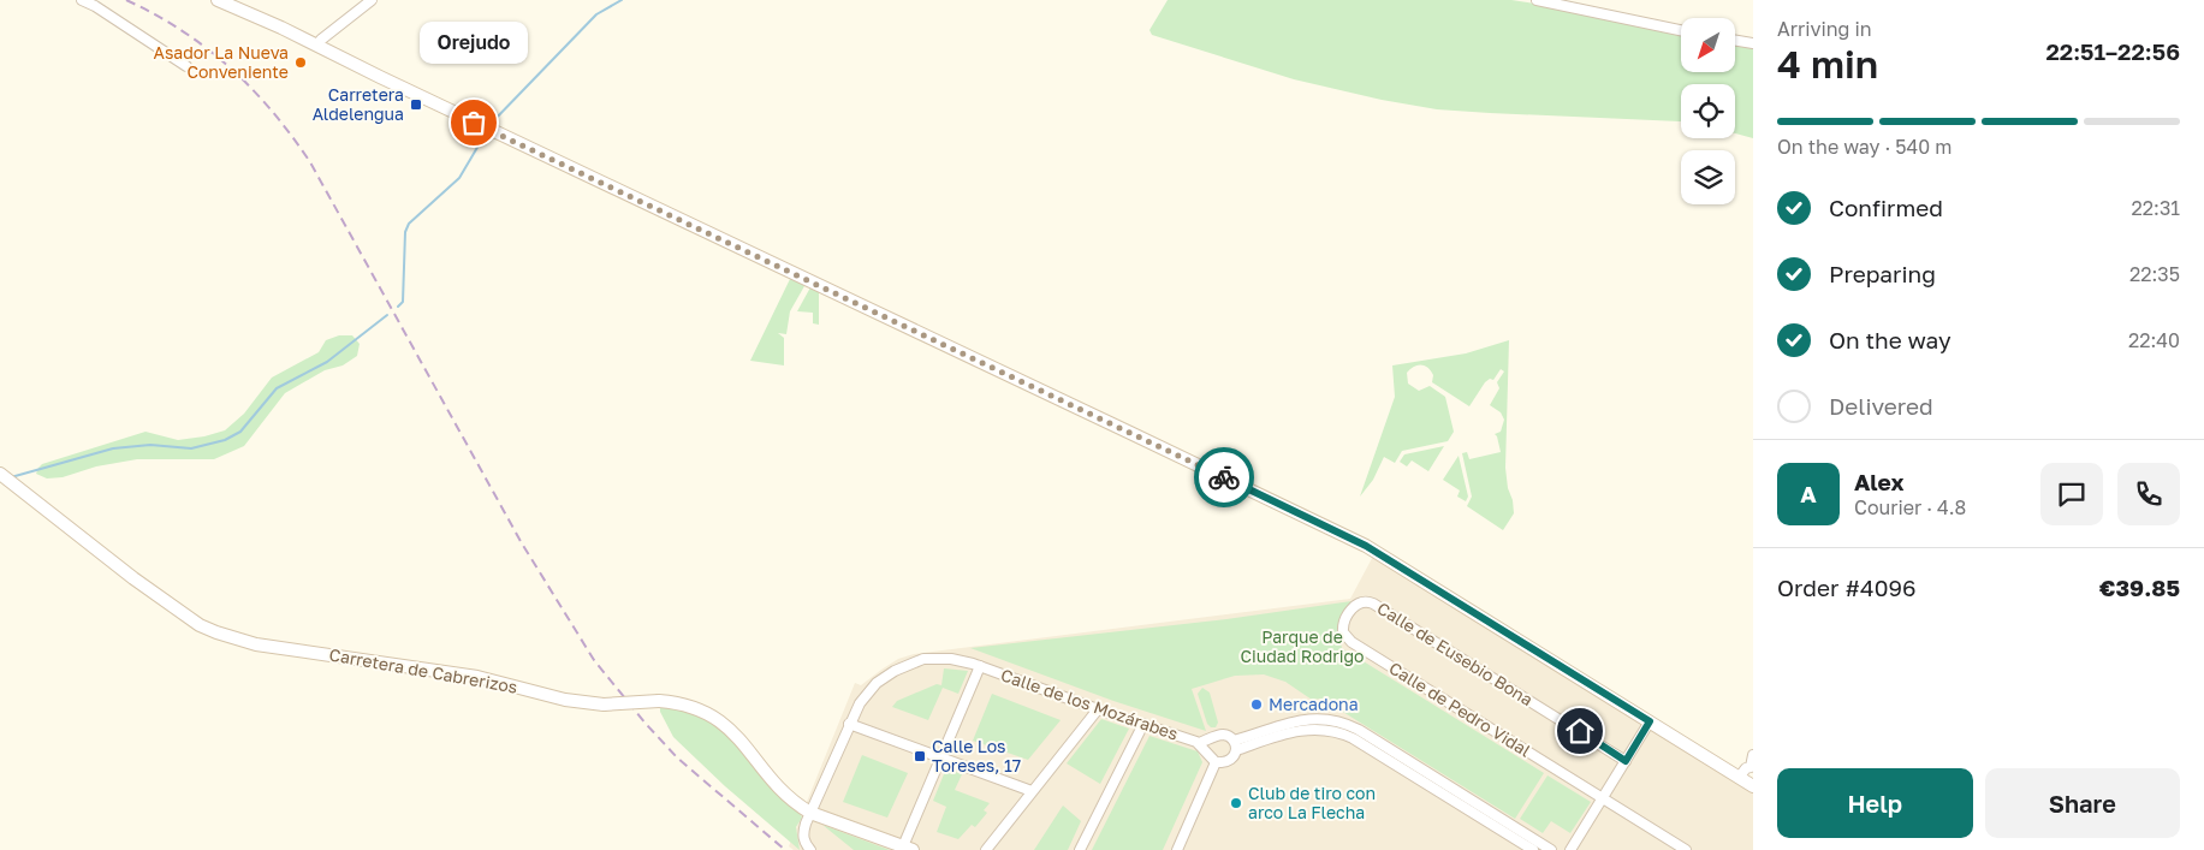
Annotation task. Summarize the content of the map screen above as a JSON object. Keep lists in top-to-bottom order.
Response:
{
  "streets": {
    "street": [
      "Calle de Eusebio Bona",
      "Carretera de Cabrerizos",
      "Calle de los Mozárabes",
      "Calle de Pedro Vidal"
    ]
  },
  "crossings": [
    ["Calle de Eusebio Bona", "Calle de Pedro Vidal"],
    ["Carretera de Cabrerizos", "Calle de los Mozárabes"]
  ],
  "parks": ["Parque de Ciudad Rodrigo"],
  "places": {
    "other": [
      "Asador La Nueva Conveniente",
      "Orejudo",
      "Mercadona",
      "Club de tiro con arco La Flecha"
    ],
    "transit": ["Carretera Aldelengua", "Calle Los Toreses, 17"]
  },
  "north": "bottom left",
  "page": {
    "heading": ["4 min", "Arriving in", "22:51–22:56"],
    "panel": [
      "Alex",
      "Courier · 4.8",
      "Order #4096",
      "€39.85"
    ],
    "bubble": "Orejudo",
    "bar": "On the way · 540 m",
    "list": [
      ["Confirmed", "22:31"],
      ["Preparing", "22:35"],
      ["On the way", "22:40"],
      "Delivered"
    ],
    "round": "A",
    "buttons": ["Help", "Share"]
  }
}
